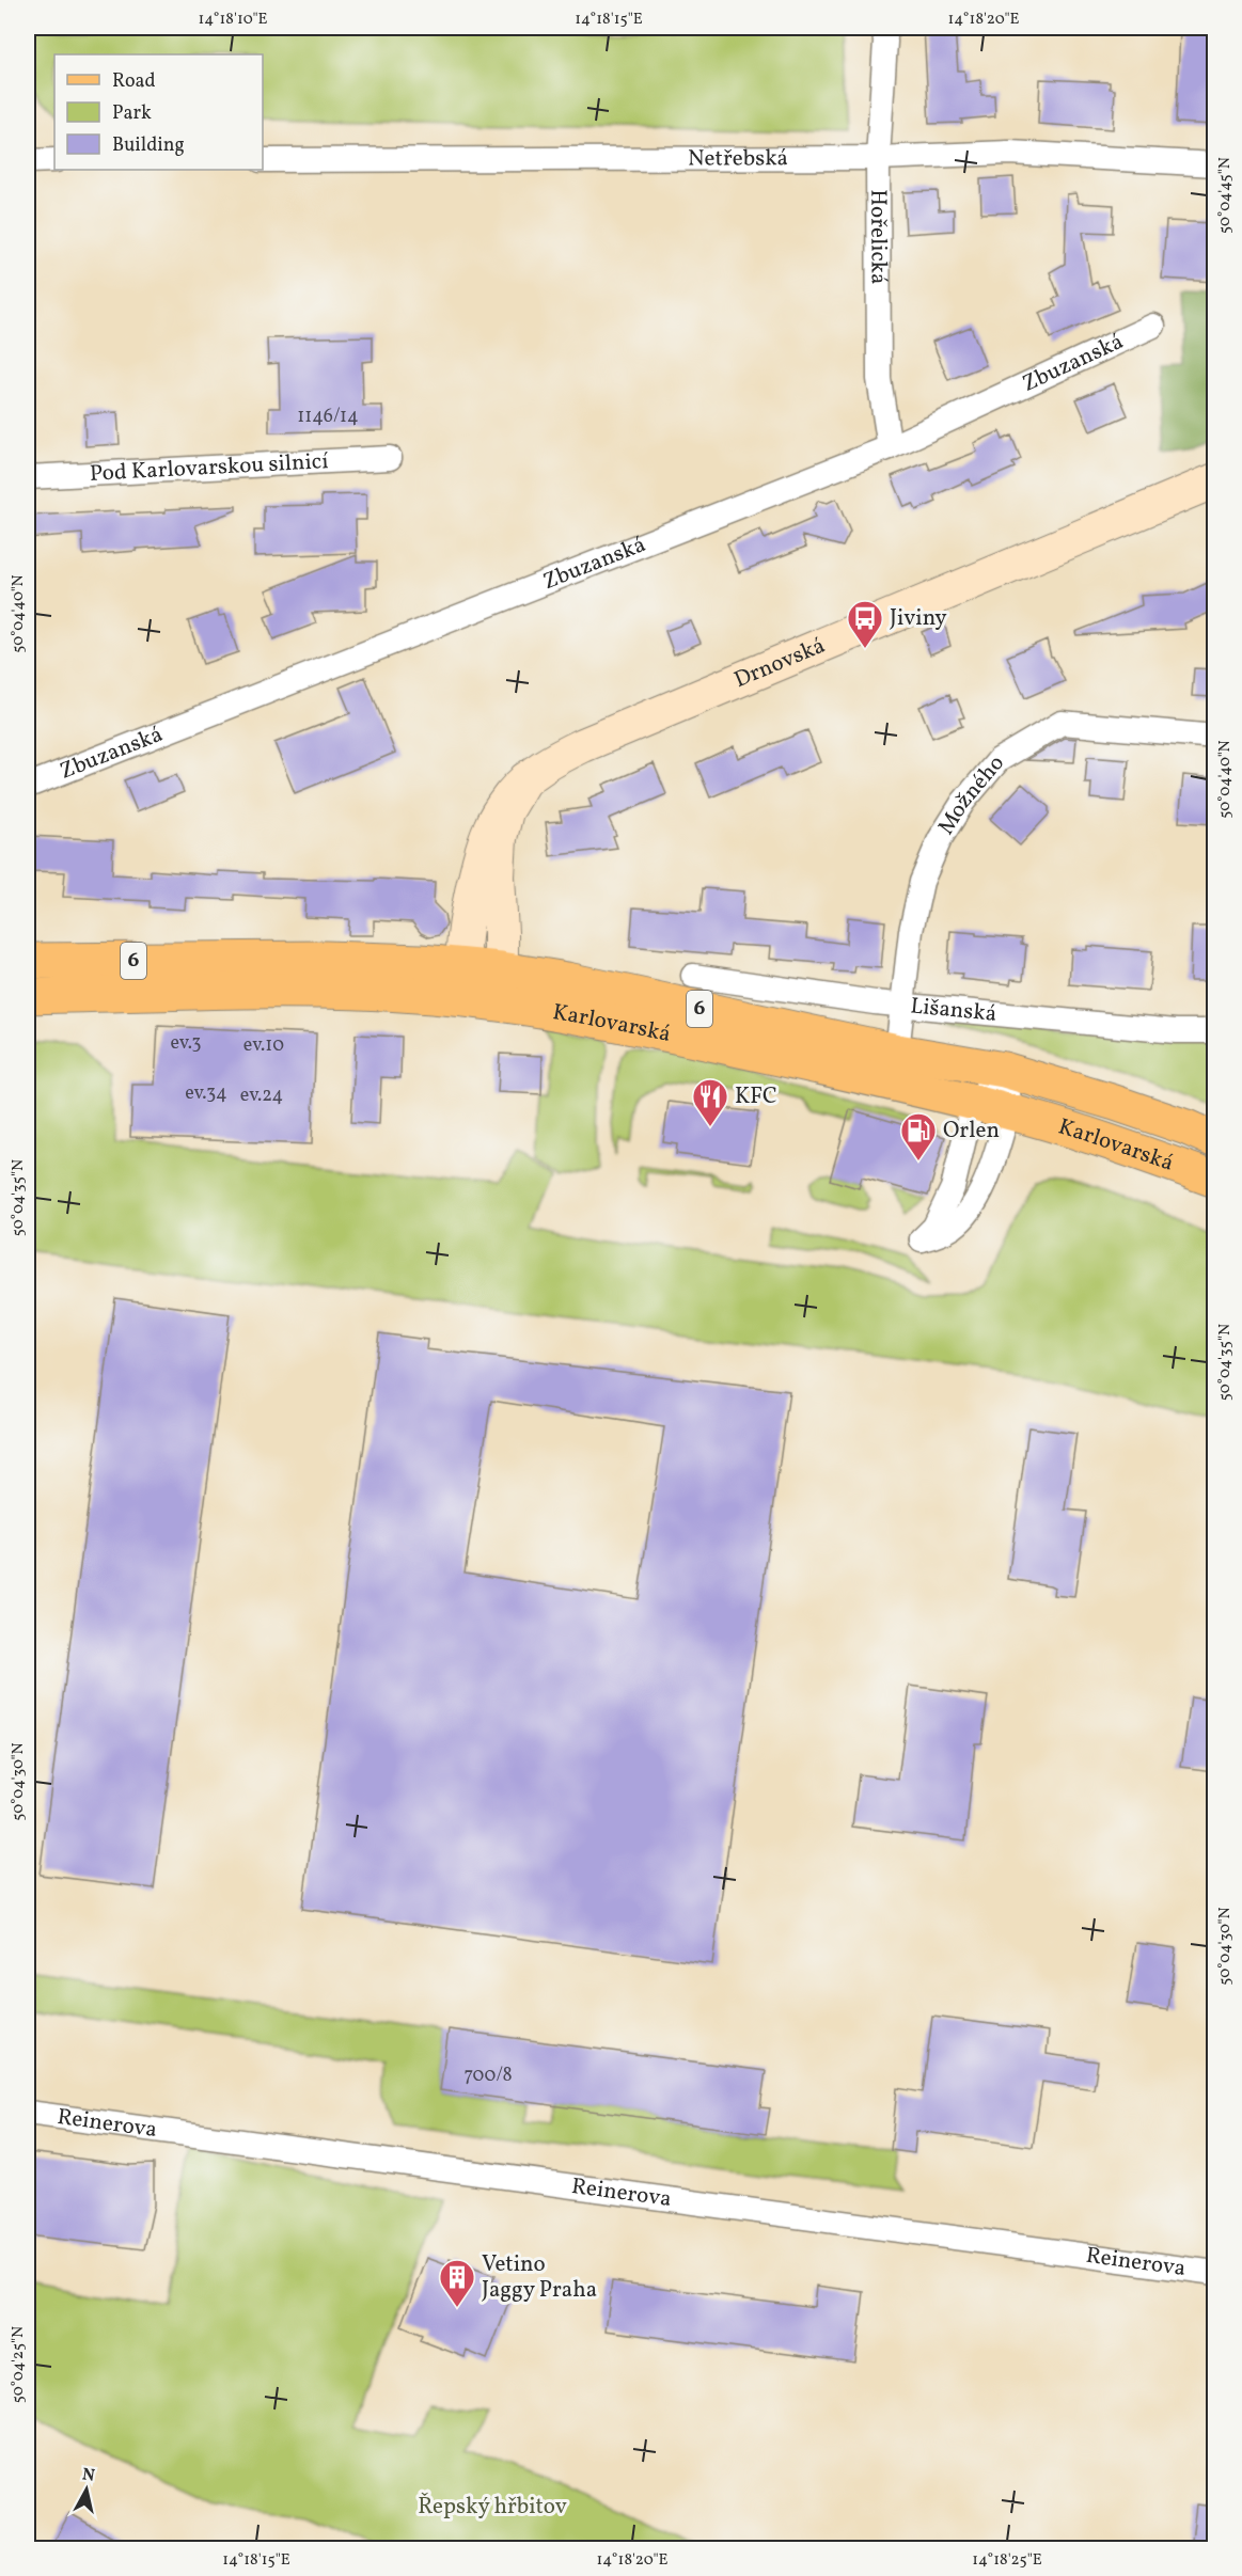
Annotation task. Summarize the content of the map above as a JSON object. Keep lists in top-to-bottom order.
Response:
{
  "streets": {
    "main road": ["Drnovská", "6", "Karlovarská"],
    "street": [
      "Netřebská",
      "Hořelická",
      "Zbuzanská",
      "Pod Karlovarskou silnicí",
      "Možného",
      "Lišanská",
      "Reinerova"
    ]
  },
  "crossings": [
    ["Netřebská", "Hořelická"],
    ["Hořelická", "Zbuzanská"],
    ["Drnovská", "Karlovarská"],
    ["Možného", "Lišanská"],
    ["Možného", "Karlovarská"]
  ],
  "parks": ["Řepský hřbitov"],
  "places": {
    "bus stop": ["Jiviny"],
    "restaurant": ["KFC"],
    "fuel station": ["Orlen"],
    "building": ["Vetino Jaggy Praha"]
  },
  "house_numbers": [
    "1146/14",
    "ev.3",
    "ev.10",
    "ev.34",
    "ev.24",
    "700/8"
  ],
  "legend": ["Road", "Park", "Building"],
  "north": "top",
  "coordinates": [
    "14°18'10\"E",
    "14°18'15\"E",
    "14°18'20\"E",
    "50°04'45\"N",
    "50°04'40\"N",
    "50°04'35\"N",
    "50°04'30\"N",
    "50°04'25\"N",
    "14°18'25\"E"
  ]
}
